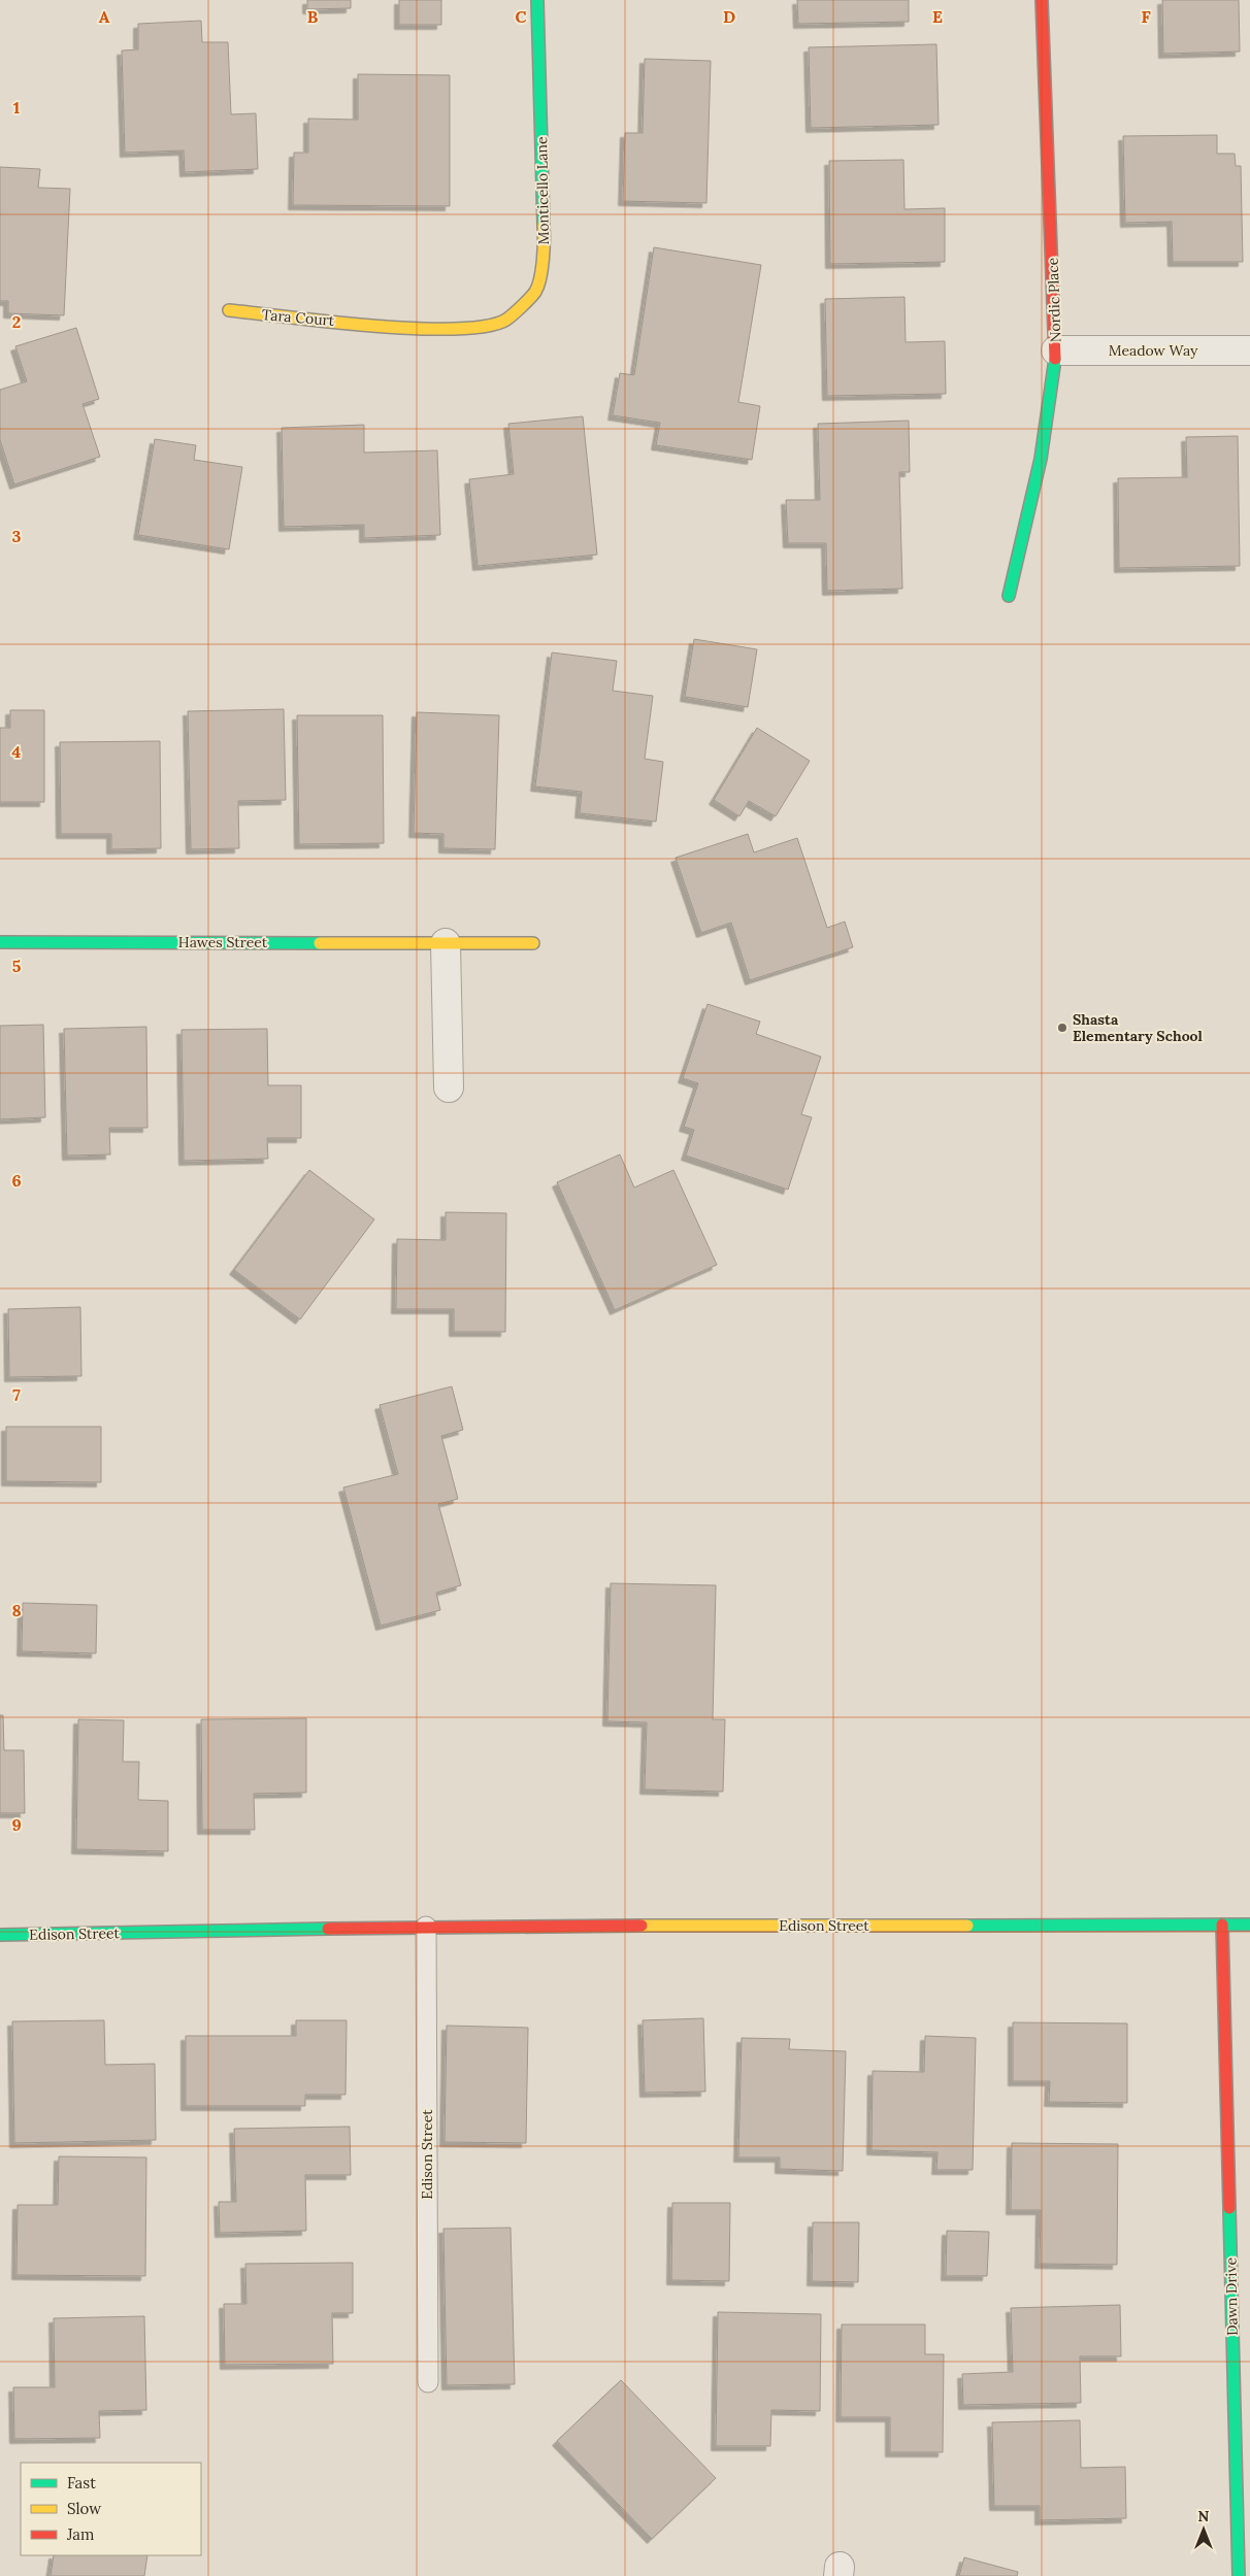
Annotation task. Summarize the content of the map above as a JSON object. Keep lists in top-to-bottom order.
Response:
{
  "streets": {
    "street": [
      "Monticello Lane",
      "Nordic Place",
      "Tara Court",
      "Meadow Way",
      "Hawes Street",
      "Edison Street",
      "Dawn Drive"
    ]
  },
  "crossings": [
    ["Monticello Lane", "Tara Court"],
    ["Nordic Place", "Meadow Way"],
    ["Edison Street", "Dawn Drive"]
  ],
  "places": ["Shasta Elementary School"],
  "legend": ["Fast", "Slow", "Jam"],
  "north": "top",
  "grid": {
    "columns": [
      "A",
      "B",
      "C",
      "D",
      "E",
      "F"
    ],
    "rows": [
      "1",
      "2",
      "3",
      "4",
      "5",
      "6",
      "7",
      "8",
      "9"
    ]
  }
}
